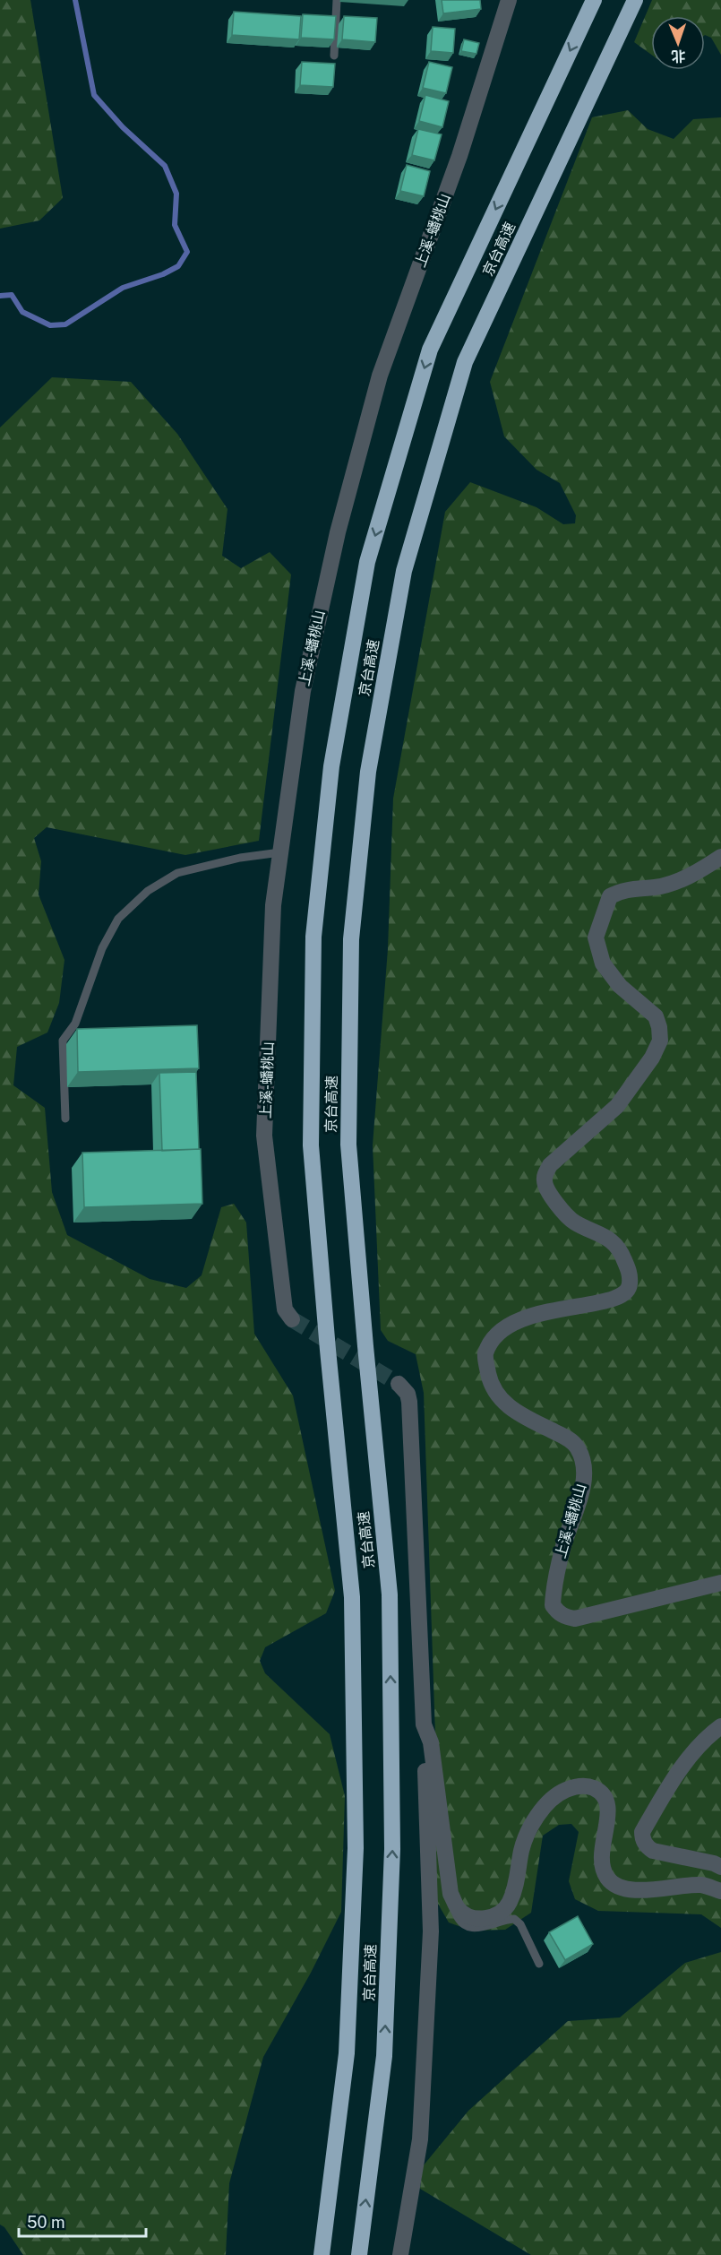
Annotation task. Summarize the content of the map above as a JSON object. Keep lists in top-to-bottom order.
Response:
{
  "streets": {
    "highway": ["京台高速"],
    "street": ["上溪-蟠桃山"]
  },
  "scale_bar": "50 m",
  "north": "bottom"
}
